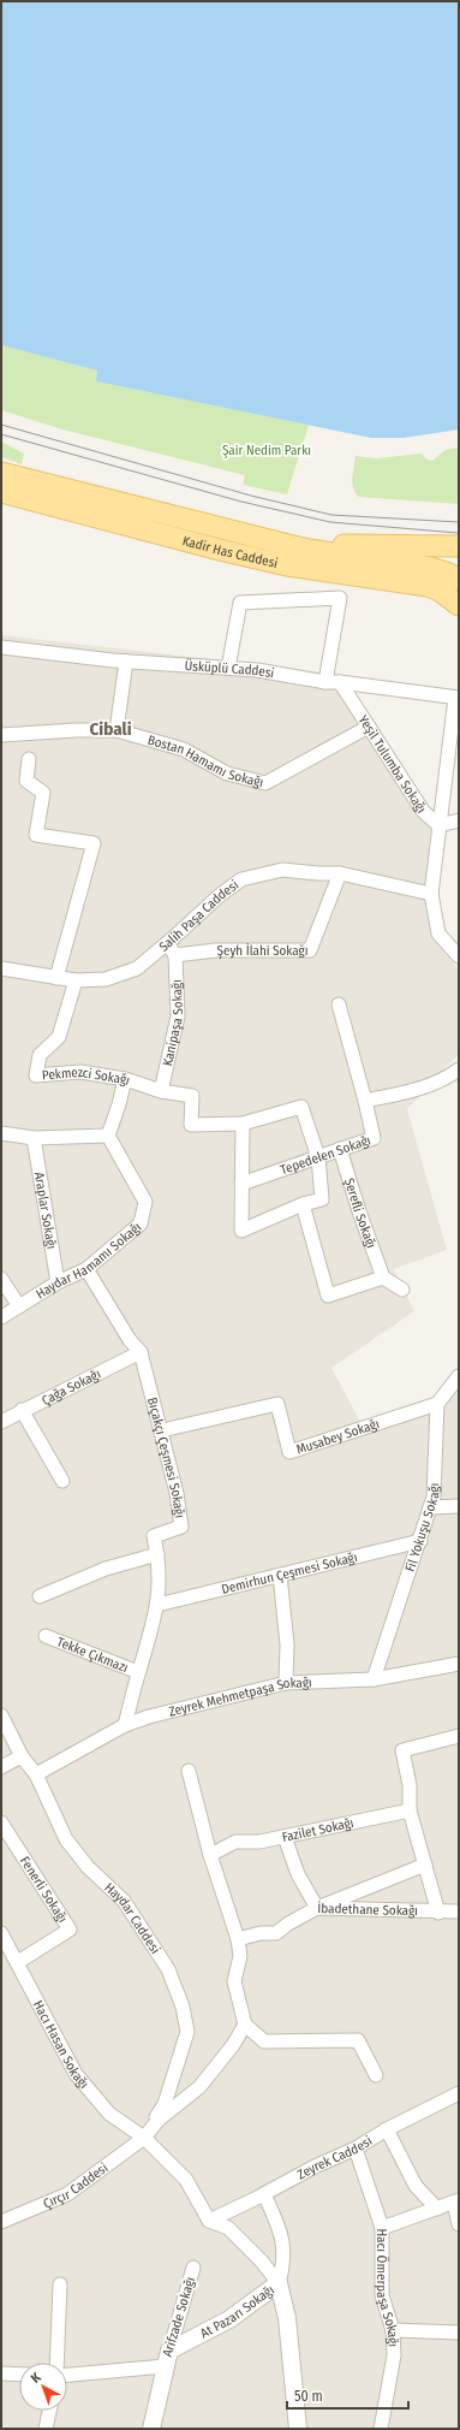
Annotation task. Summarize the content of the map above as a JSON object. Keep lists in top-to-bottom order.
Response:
{
  "streets": {
    "main road": ["Kadir Has Caddesi"],
    "street": [
      "Üsküplü Caddesi",
      "Bostan Hamamı Sokağı",
      "Yeşil Tulumba Sokağı",
      "Salih Paşa Caddesi",
      "Şeyh İlahi Sokağı",
      "Kanipaşa Sokağı",
      "Pekmezci Sokağı",
      "Tepedelen Sokağı",
      "Araplar Sokağı",
      "Şerefli Sokağı",
      "Haydar Hamamı Sokağı",
      "Çağa Sokağı",
      "Musabey Sokağı",
      "Bıçakçı Çeşmesi Sokağı",
      "Fil Yokuşu Sokağı",
      "Demirhun Çeşmesi Sokağı",
      "Tekke Çıkmazı",
      "Zeyrek Mehmetpaşa Sokağı",
      "Fazilet Sokağı",
      "Fenerli Sokağı",
      "İbadethane Sokağı",
      "Haydar Caddesi",
      "Hacı Hasan Sokağı",
      "Zeyrek Caddesi",
      "Çırçır Caddesi",
      "Hacı Ömerpaşa Sokağı",
      "At Pazarı Sokağı",
      "Arifzade Sokağı"
    ]
  },
  "crossings": [
    ["Üsküplü Caddesi", "Yeşil Tulumba Sokağı"],
    ["Bostan Hamamı Sokağı", "Yeşil Tulumba Sokağı"],
    ["Salih Paşa Caddesi", "Şeyh İlahi Sokağı"],
    ["Salih Paşa Caddesi", "Pekmezci Sokağı"],
    ["Şeyh İlahi Sokağı", "Kanipaşa Sokağı"],
    ["Pekmezci Sokağı", "Haydar Hamamı Sokağı"],
    ["Tepedelen Sokağı", "Şerefli Sokağı"],
    ["Araplar Sokağı", "Haydar Hamamı Sokağı"],
    ["Haydar Hamamı Sokağı", "Bıçakçı Çeşmesi Sokağı"],
    ["Çağa Sokağı", "Bıçakçı Çeşmesi Sokağı"],
    ["Musabey Sokağı", "Bıçakçı Çeşmesi Sokağı"],
    ["Musabey Sokağı", "Fil Yokuşu Sokağı"],
    ["Bıçakçı Çeşmesi Sokağı", "Demirhun Çeşmesi Sokağı"],
    ["Bıçakçı Çeşmesi Sokağı", "Tekke Çıkmazı"],
    ["Bıçakçı Çeşmesi Sokağı", "Zeyrek Mehmetpaşa Sokağı"],
    ["Fil Yokuşu Sokağı", "Demirhun Çeşmesi Sokağı"],
    ["Fil Yokuşu Sokağı", "Zeyrek Mehmetpaşa Sokağı"],
    ["Zeyrek Mehmetpaşa Sokağı", "Haydar Caddesi"],
    ["Fenerli Sokağı", "Hacı Hasan Sokağı"],
    ["Haydar Caddesi", "Hacı Hasan Sokağı"],
    ["Haydar Caddesi", "Çırçır Caddesi"],
    ["Hacı Hasan Sokağı", "Çırçır Caddesi"],
    ["Zeyrek Caddesi", "Hacı Ömerpaşa Sokağı"],
    ["Zeyrek Caddesi", "At Pazarı Sokağı"],
    ["At Pazarı Sokağı", "Arifzade Sokağı"]
  ],
  "districts": ["Cibali"],
  "parks": ["Şair Nedim Parkı"],
  "scale_bar": "50 m",
  "north": "top left"
}
